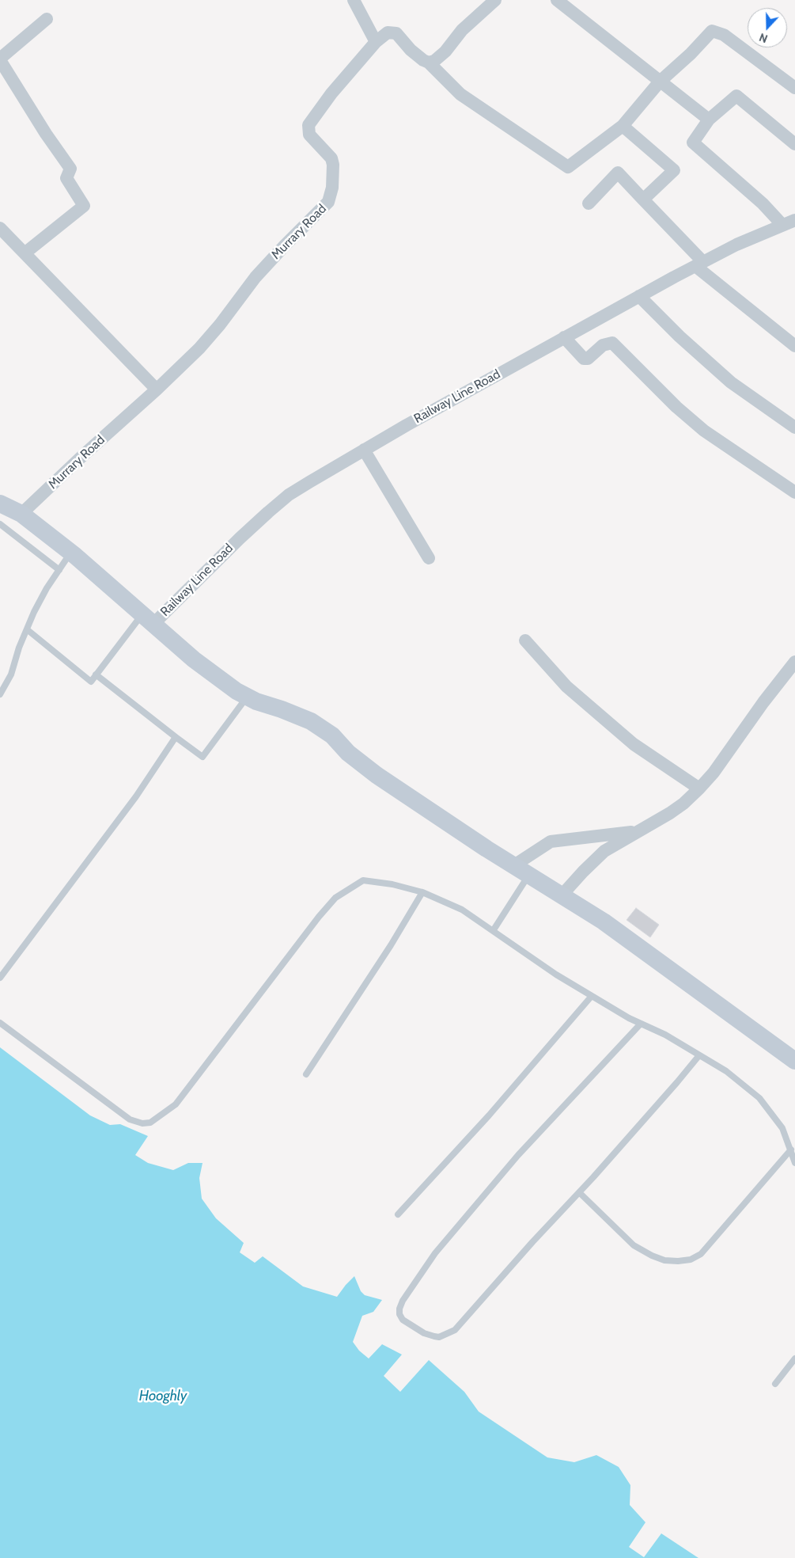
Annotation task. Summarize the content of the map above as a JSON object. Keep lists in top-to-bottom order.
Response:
{
  "streets": {
    "street": ["Murrary Road", "Railway Line Road"]
  },
  "water": ["Hooghly"],
  "north": "bottom"
}
